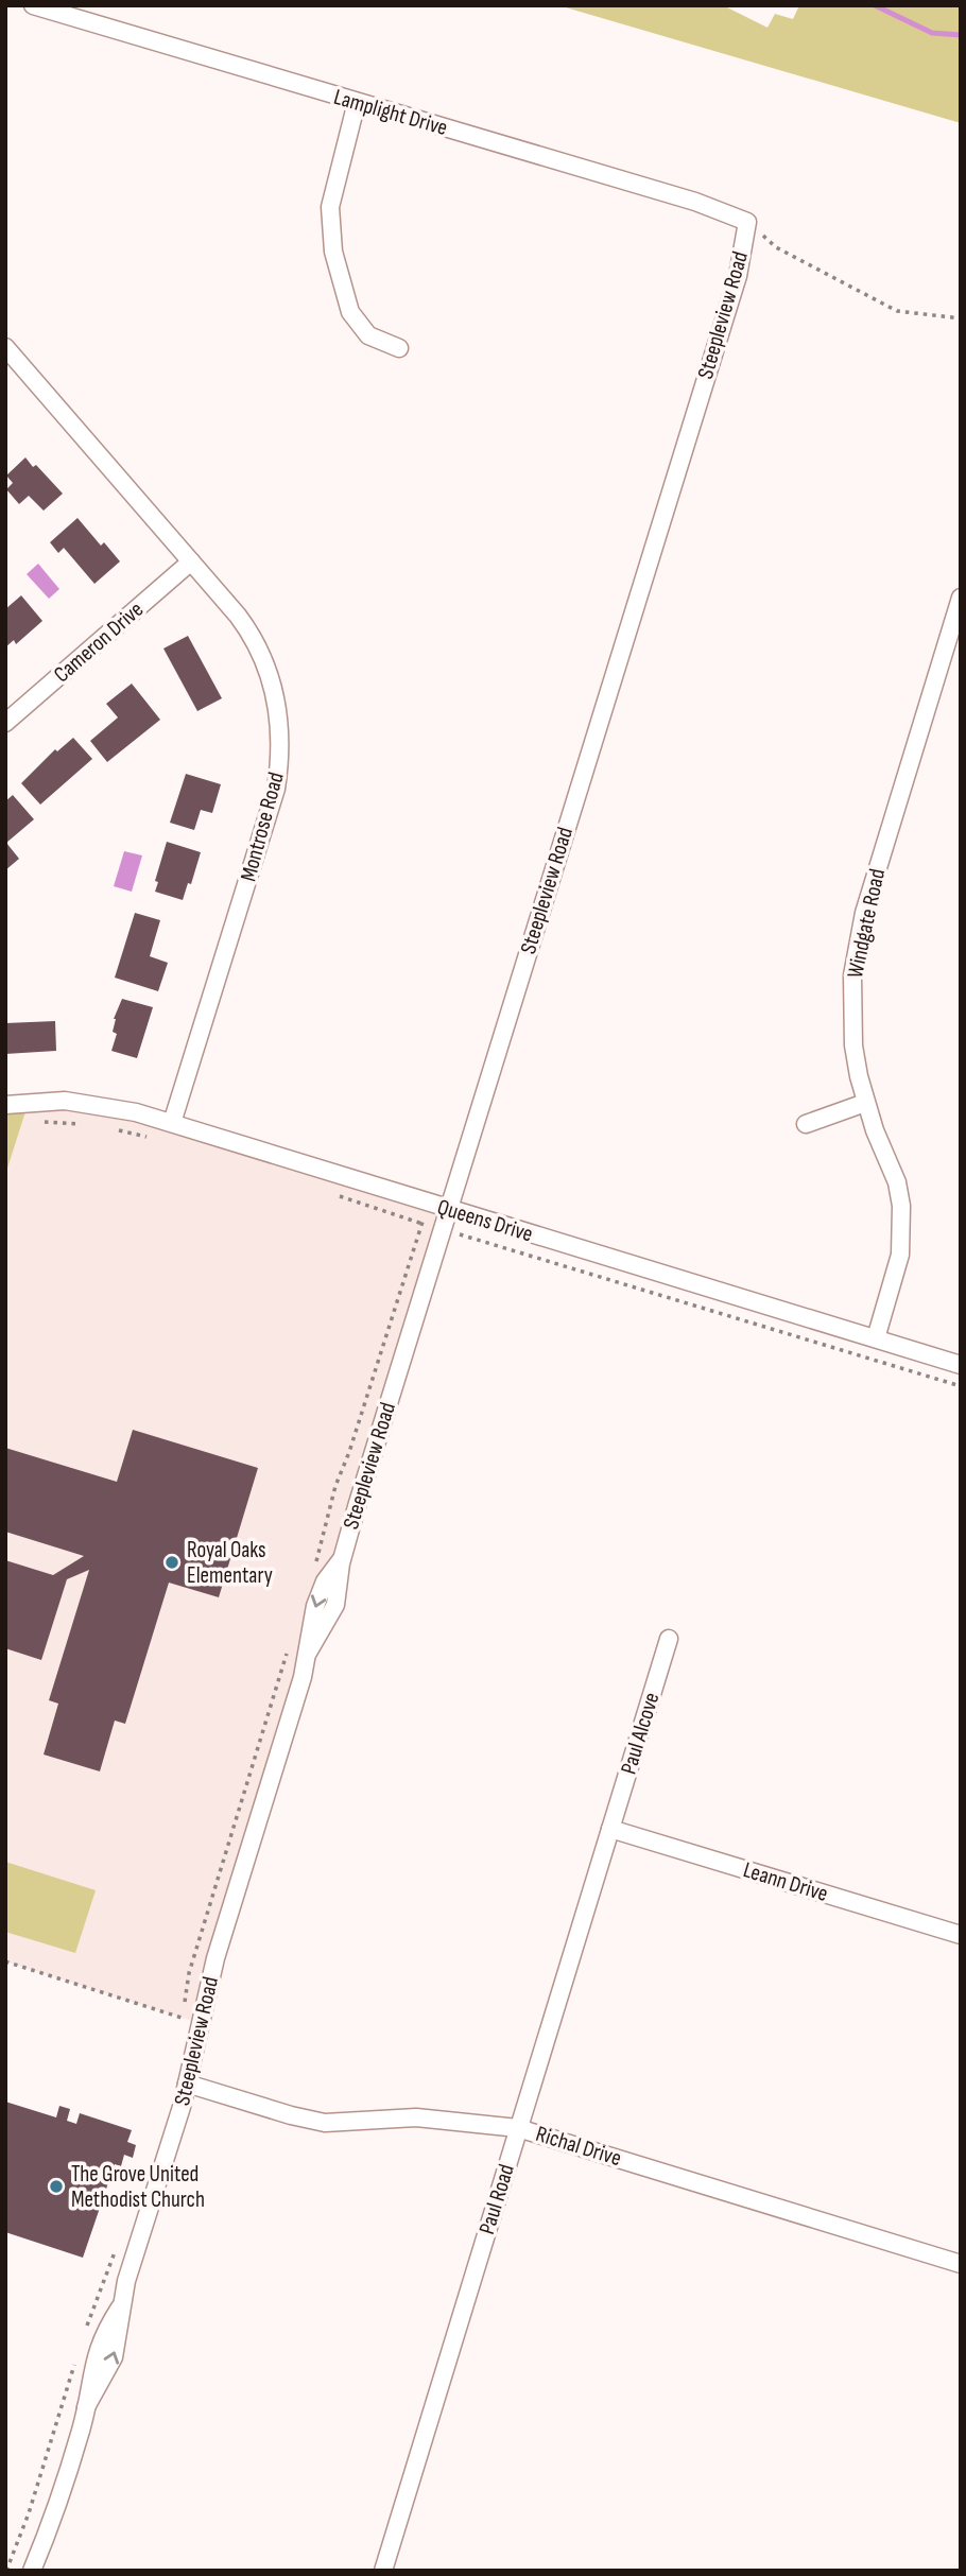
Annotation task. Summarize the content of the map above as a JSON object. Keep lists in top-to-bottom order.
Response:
{
  "streets": {
    "street": [
      "Lamplight Drive",
      "Steepleview Road",
      "Cameron Drive",
      "Montrose Road",
      "Windgate Road",
      "Queens Drive",
      "Paul Alcove",
      "Leann Drive",
      "Richal Drive",
      "Paul Road"
    ]
  },
  "crossings": [
    ["Lamplight Drive", "Steepleview Road"],
    ["Steepleview Road", "Queens Drive"],
    ["Steepleview Road", "Richal Drive"],
    ["Cameron Drive", "Montrose Road"],
    ["Montrose Road", "Queens Drive"],
    ["Windgate Road", "Queens Drive"],
    ["Paul Alcove", "Leann Drive"],
    ["Paul Alcove", "Paul Road"],
    ["Leann Drive", "Paul Road"],
    ["Richal Drive", "Paul Road"]
  ],
  "places": ["Royal Oaks Elementary", "The Grove United Methodist Church"]
}
